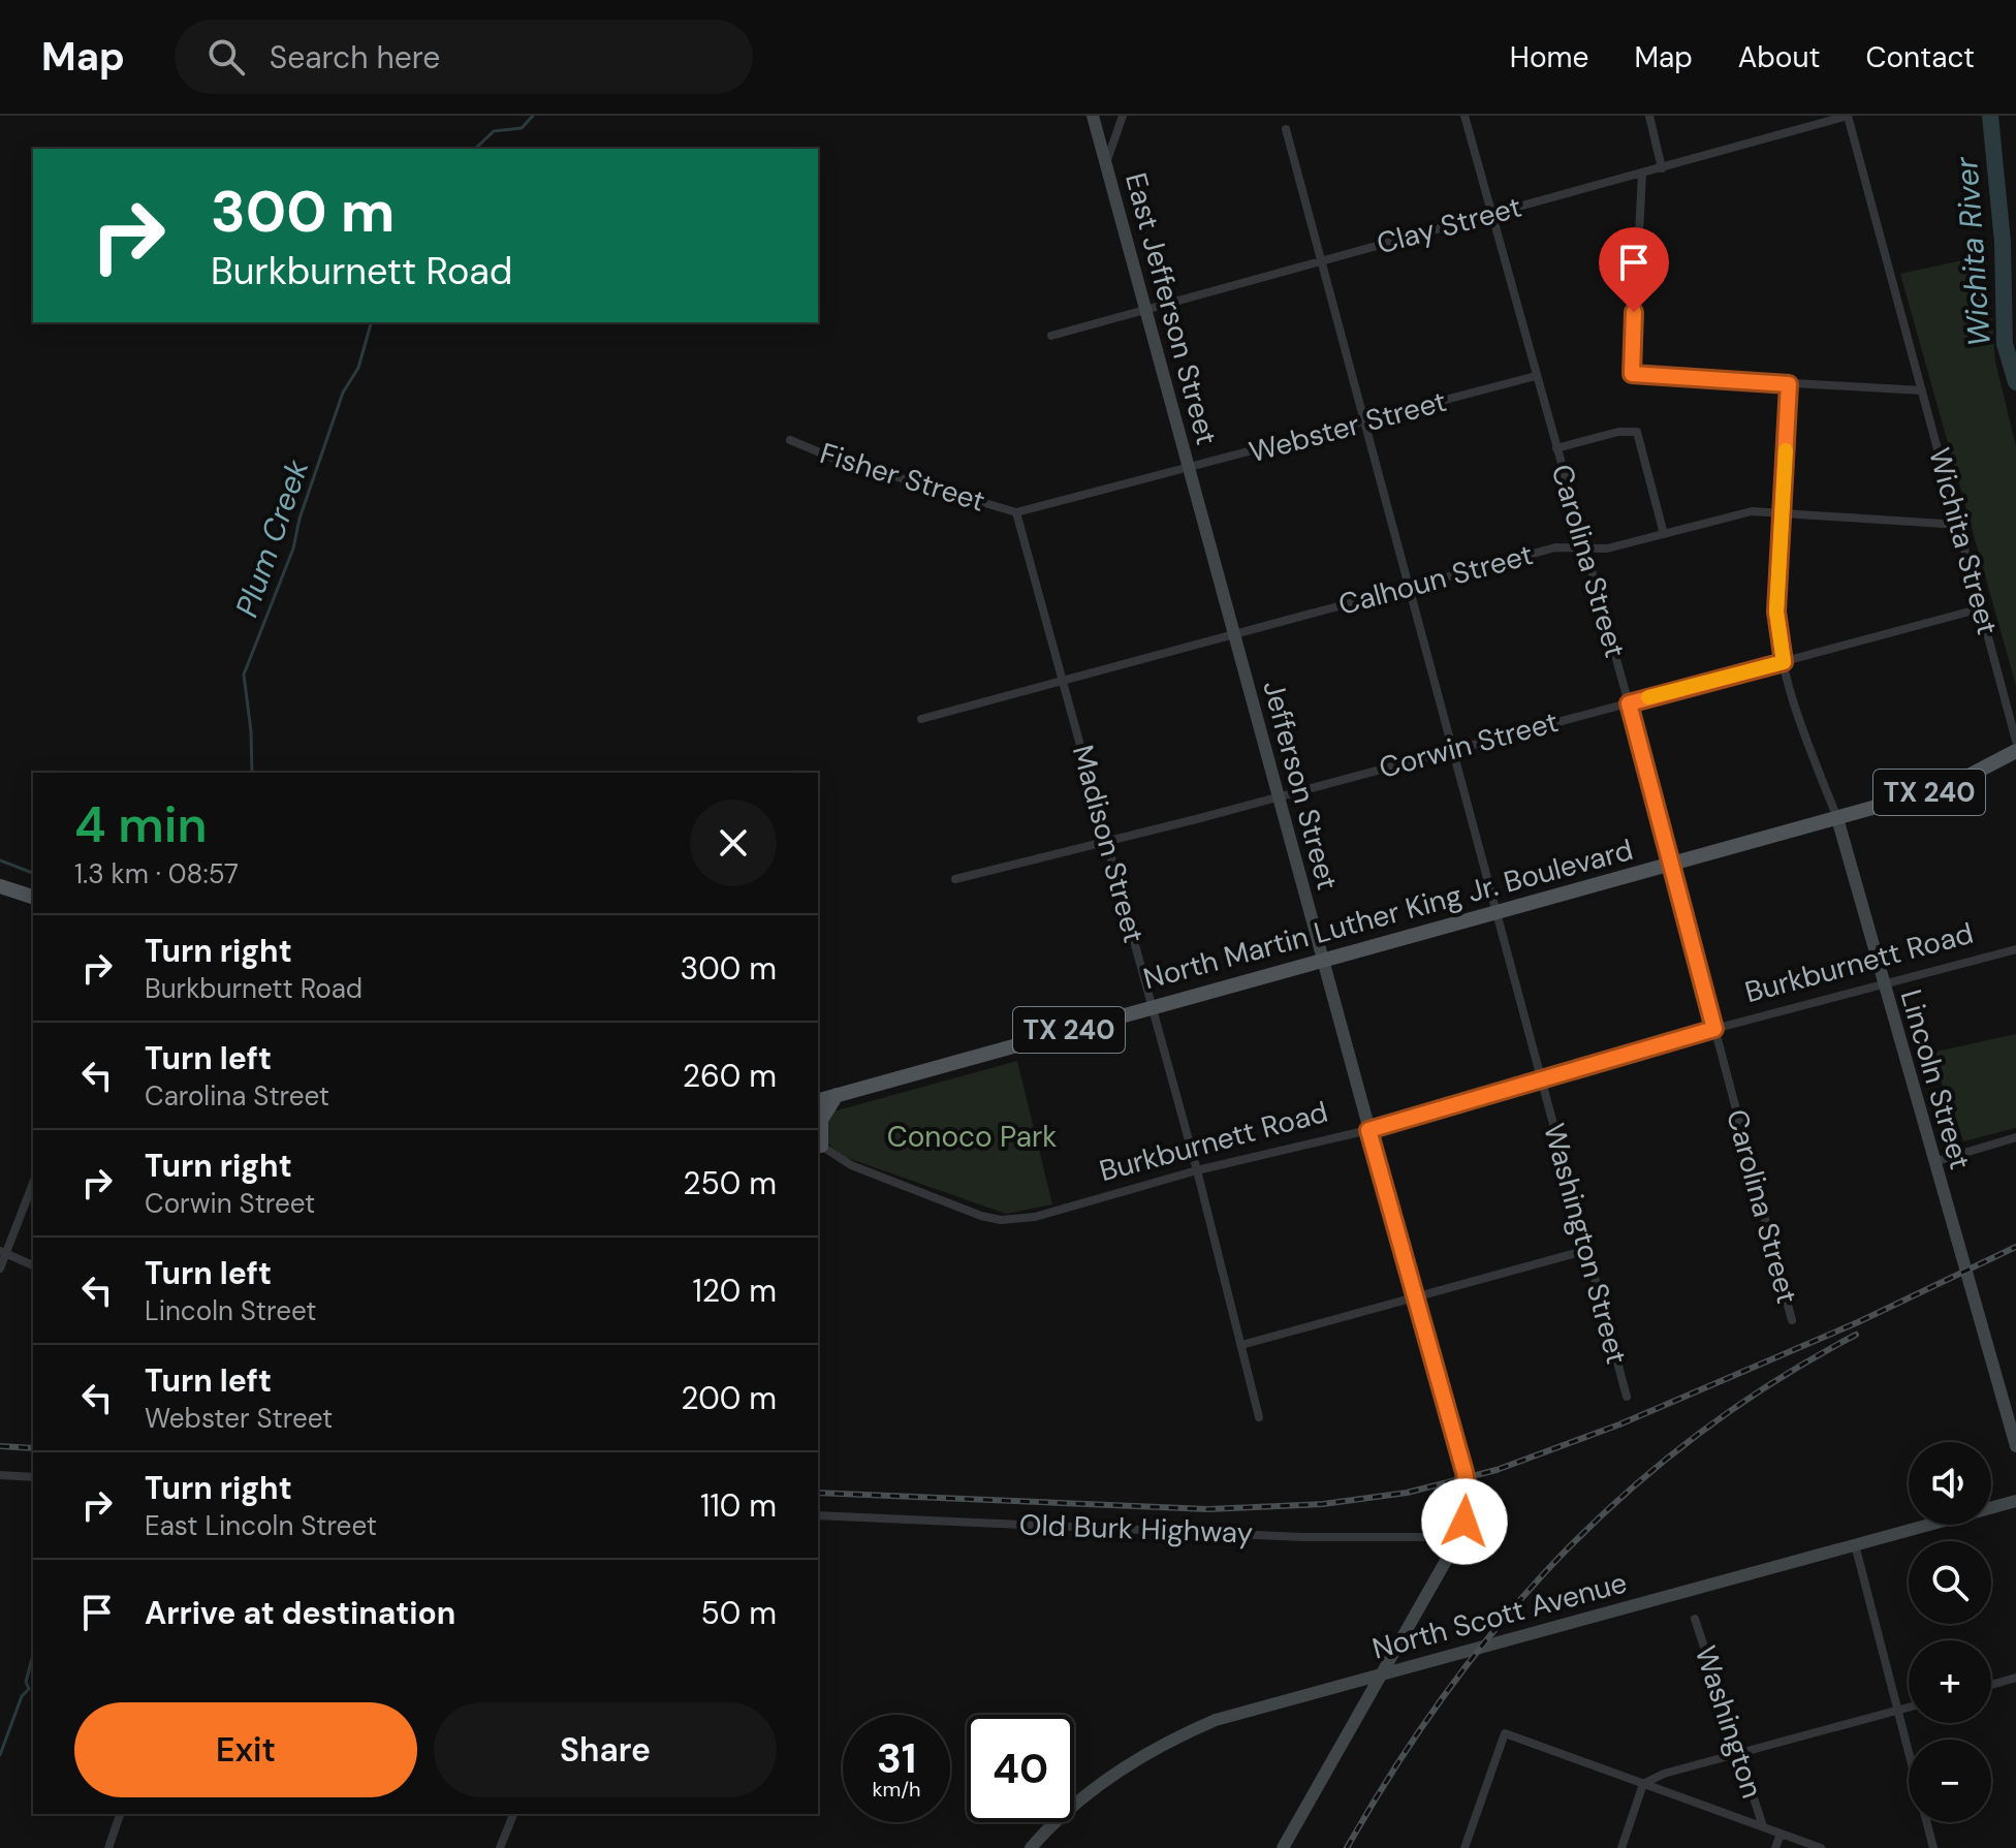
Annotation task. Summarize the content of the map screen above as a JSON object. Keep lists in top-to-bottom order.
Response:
{
  "streets": {
    "main road": ["TX 240", "North Martin Luther King Jr. Boulevard"],
    "street": [
      "Clay Street",
      "East Jefferson Street",
      "Webster Street",
      "Fisher Street",
      "Wichita Street",
      "Carolina Street",
      "Calhoun Street",
      "Corwin Street",
      "Jefferson Street",
      "Madison Street",
      "Burkburnett Road",
      "Lincoln Street",
      "Washington Street",
      "Old Burk Highway",
      "North Scott Avenue",
      "Washington"
    ]
  },
  "crossings": [
    ["Clay Street", "East Jefferson Street"],
    ["Clay Street", "Wichita Street"],
    ["Clay Street", "Carolina Street"],
    ["Clay Street", "Washington Street"],
    ["East Jefferson Street", "Webster Street"],
    ["East Jefferson Street", "Jefferson Street"],
    ["Webster Street", "Fisher Street"],
    ["Webster Street", "Carolina Street"],
    ["Webster Street", "Jefferson Street"],
    ["Webster Street", "Madison Street"],
    ["Webster Street", "Washington Street"],
    ["Fisher Street", "Madison Street"],
    ["Wichita Street", "Calhoun Street"],
    ["Wichita Street", "Corwin Street"],
    ["Carolina Street", "Calhoun Street"],
    ["Carolina Street", "Corwin Street"],
    ["Carolina Street", "North Martin Luther King Jr. Boulevard"],
    ["Carolina Street", "Burkburnett Road"],
    ["Calhoun Street", "Jefferson Street"],
    ["Calhoun Street", "Madison Street"],
    ["Calhoun Street", "Lincoln Street"],
    ["Calhoun Street", "Washington Street"],
    ["Corwin Street", "Jefferson Street"],
    ["Corwin Street", "Madison Street"],
    ["Corwin Street", "Lincoln Street"],
    ["Corwin Street", "Washington Street"],
    ["Jefferson Street", "North Martin Luther King Jr. Boulevard"],
    ["Jefferson Street", "Burkburnett Road"],
    ["Jefferson Street", "Old Burk Highway"],
    ["Madison Street", "North Martin Luther King Jr. Boulevard"],
    ["Madison Street", "Burkburnett Road"],
    ["North Martin Luther King Jr. Boulevard", "Lincoln Street"],
    ["North Martin Luther King Jr. Boulevard", "Washington Street"],
    ["Burkburnett Road", "Lincoln Street"],
    ["Burkburnett Road", "Washington Street"]
  ],
  "water": ["Wichita River", "Plum Creek"],
  "parks": ["Conoco Park"],
  "page": {
    "header": "Map",
    "search": "Search here",
    "nav": [
      "Home",
      "Map",
      "About",
      "Contact"
    ],
    "turn": ["300 m", "Burkburnett Road"],
    "heading": ["4 min", "1.3 km · 08:57"],
    "list": [
      {
        "name": "Turn right",
        "note": "Burkburnett Road",
        "value": "300 m"
      },
      {
        "name": "Turn left",
        "note": "Carolina Street",
        "value": "260 m"
      },
      {
        "name": "Turn right",
        "note": "Corwin Street",
        "value": "250 m"
      },
      {
        "name": "Turn left",
        "note": "Lincoln Street",
        "value": "120 m"
      },
      {
        "name": "Turn left",
        "note": "Webster Street",
        "value": "200 m"
      },
      {
        "name": "Turn right",
        "note": "East Lincoln Street",
        "value": "110 m"
      },
      {
        "name": "Arrive at destination",
        "value": "50 m"
      }
    ],
    "map_buttons": ["+", "−"],
    "buttons": ["Exit", "Share"],
    "speed": "31 km/h",
    "limit": "40"
  }
}
